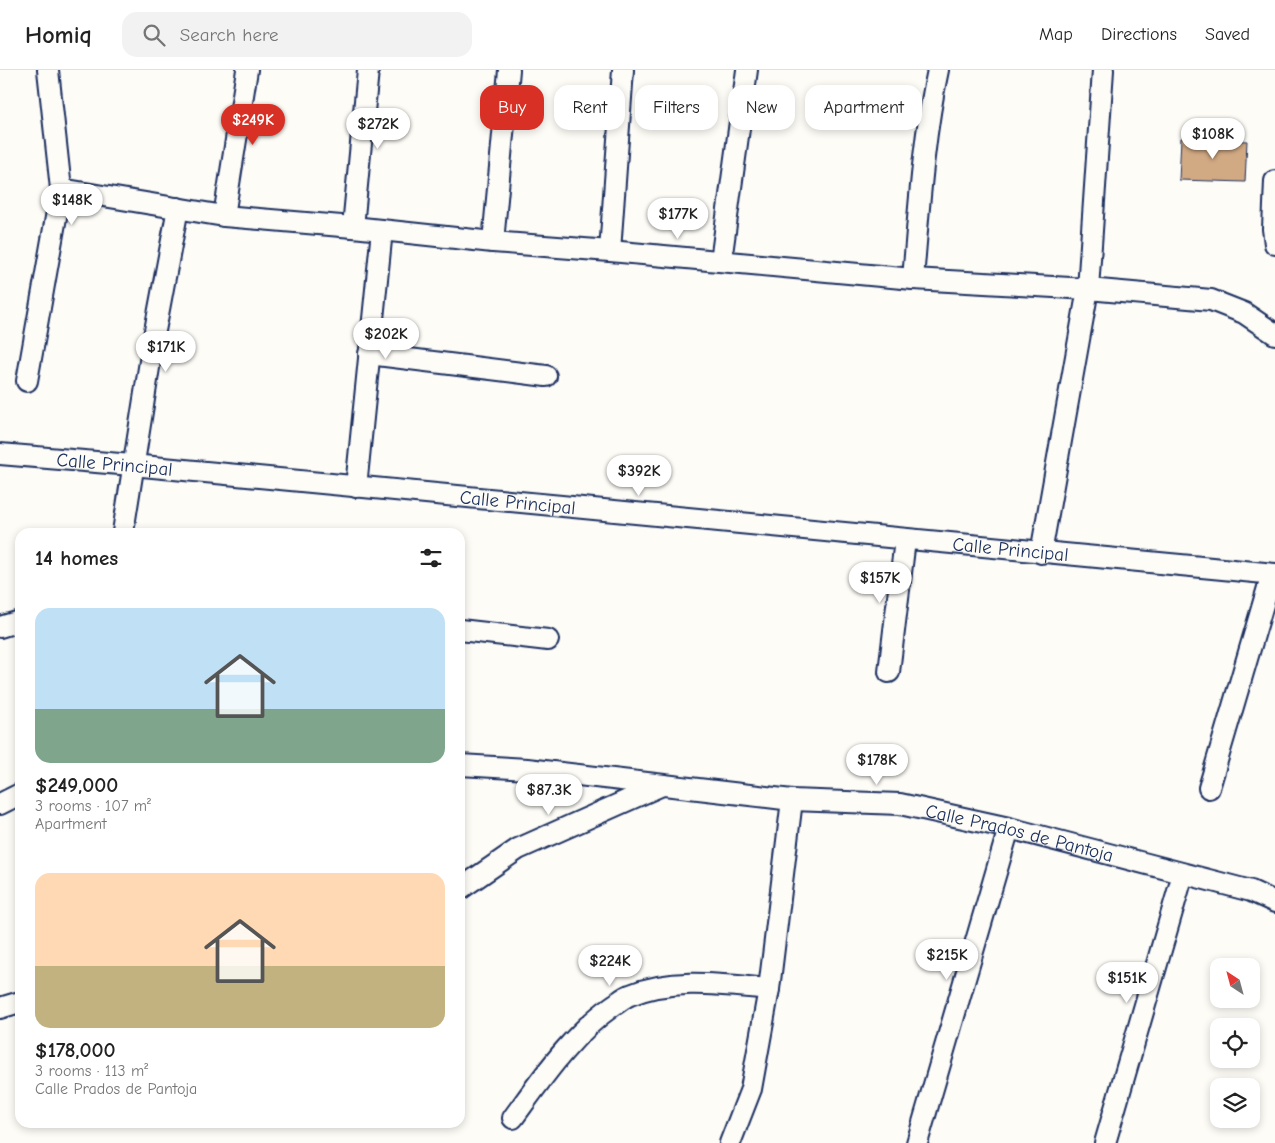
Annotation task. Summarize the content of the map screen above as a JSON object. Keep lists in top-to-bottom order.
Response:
{
  "streets": {
    "street": ["Calle Principal", "Calle Prados de Pantoja"]
  },
  "north": "top left",
  "page": {
    "header": "Homiq",
    "search": "Search here",
    "nav": ["Map", "Directions", "Saved"],
    "chip": [
      "Buy",
      "Rent",
      "Filters",
      "New",
      "Apartment"
    ],
    "price": [
      "$249K",
      "$272K",
      "$108K",
      "$148K",
      "$177K",
      "$202K",
      "$171K",
      "$392K",
      "$157K",
      "$178K",
      "$87.3K",
      "$215K",
      "$224K",
      "$151K"
    ],
    "heading": "14 homes",
    "list": [
      {
        "name": "$249,000",
        "note": "3 rooms · 107 m² · Apartment"
      },
      {
        "name": "$178,000",
        "note": "3 rooms · 113 m² · Calle Prados de Pantoja"
      }
    ]
  }
}
